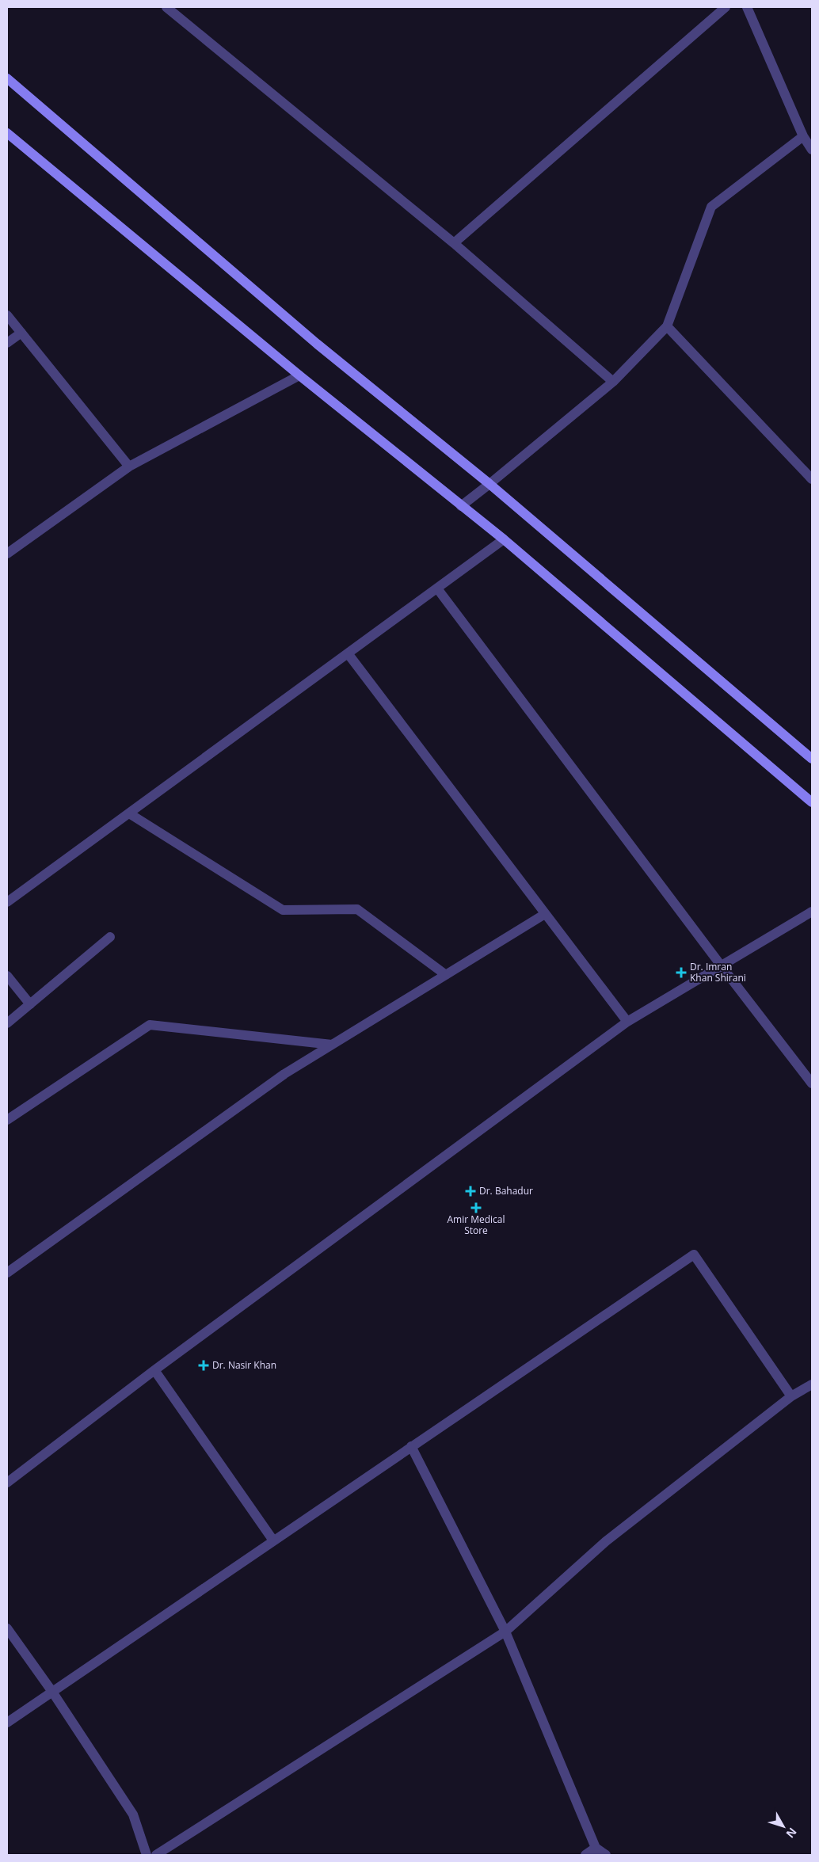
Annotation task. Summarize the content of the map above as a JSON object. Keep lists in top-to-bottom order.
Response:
{
  "places": {
    "health": [
      "Dr. Imran Khan Shirani",
      "Dr. Bahadur",
      "Amir Medical Store",
      "Dr. Nasir Khan"
    ]
  },
  "north": "bottom right"
}
